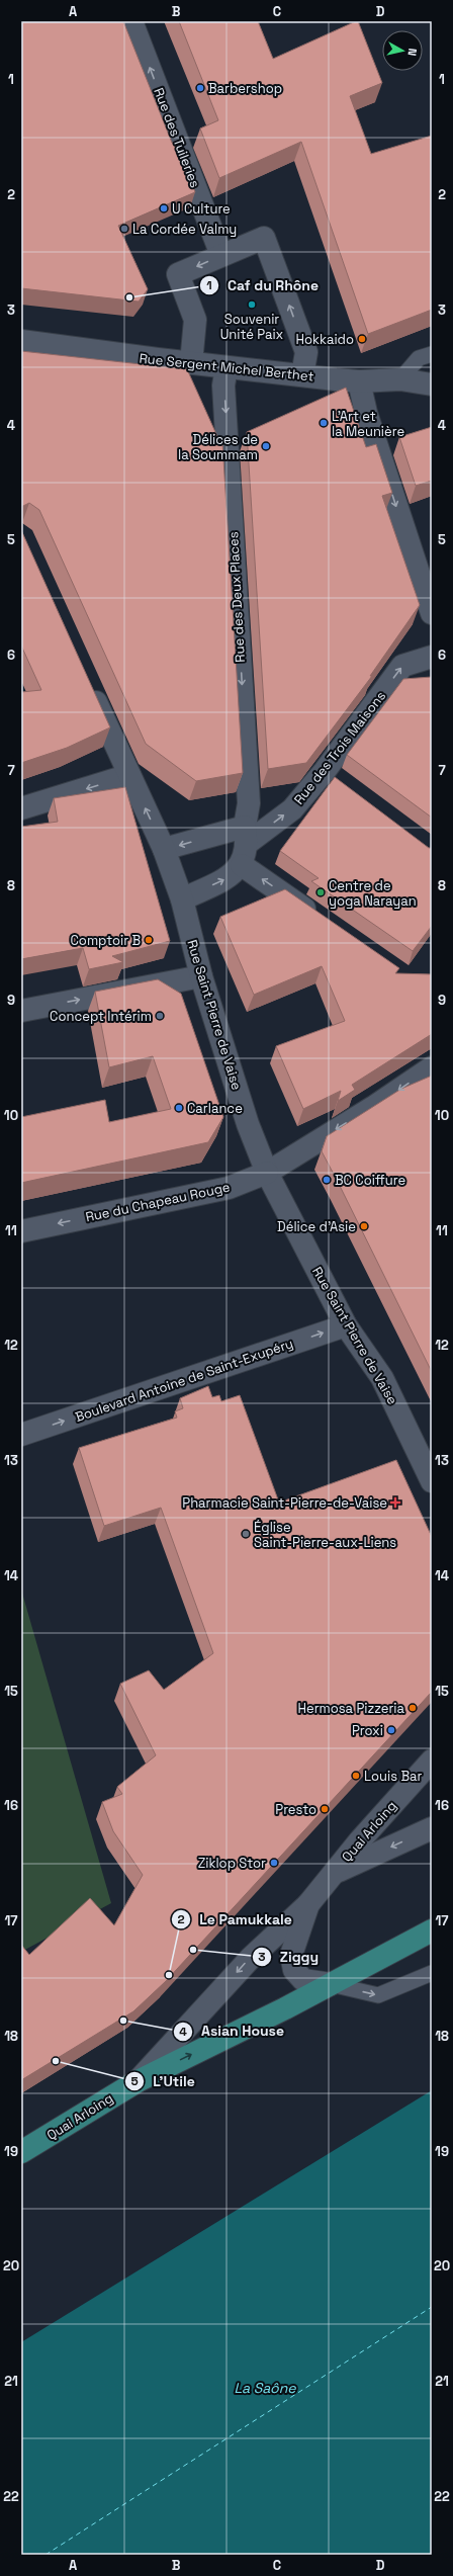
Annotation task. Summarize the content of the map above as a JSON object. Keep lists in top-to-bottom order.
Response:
{
  "streets": {
    "main road": ["Quai Arloing"],
    "street": [
      "Rue des Tuileries",
      "Rue Sergent Michel Berthet",
      "Rue des Deux Places",
      "Rue des Trois Maisons",
      "Rue Saint Pierre de Vaise",
      "Rue du Chapeau Rouge",
      "Boulevard Antoine de Saint-Exupéry"
    ]
  },
  "crossings": [
    ["Rue Sergent Michel Berthet", "Rue des Deux Places"],
    ["Rue des Deux Places", "Rue des Trois Maisons"],
    ["Rue Saint Pierre de Vaise", "Rue du Chapeau Rouge"],
    ["Rue Saint Pierre de Vaise", "Boulevard Antoine de Saint-Exupéry"]
  ],
  "one_way": [
    "Rue des Tuileries",
    "Rue des Trois Maisons",
    "Rue du Chapeau Rouge",
    "Boulevard Antoine de Saint-Exupéry"
  ],
  "water": ["La Saône"],
  "places": {
    "other": [
      "Barbershop",
      "U Culture",
      "La Cordée Valmy",
      "Caf du Rhône",
      "Souvenir Unité Paix",
      "Hokkaido",
      "L'Art et la Meunière",
      "Délices de la Soummam",
      "Centre de yoga Narayan",
      "Comptoir B",
      "Concept Intérim",
      "Carlance",
      "BC Coiffure",
      "Délice d'Asie",
      "Église Saint-Pierre-aux-Liens",
      "Hermosa Pizzeria",
      "Proxi",
      "Louis Bar",
      "Presto",
      "Ziklop Stor",
      "Ziggy",
      "Le Pamukkale",
      "Asian House",
      "L'Utile"
    ],
    "health": ["Pharmacie Saint-Pierre-de-Vaise"]
  },
  "north": "right",
  "grid": {
    "columns": [
      "A",
      "B",
      "C",
      "D"
    ],
    "rows": [
      "1",
      "2",
      "3",
      "4",
      "5",
      "6",
      "7",
      "8",
      "9",
      "10",
      "11",
      "12",
      "13",
      "14",
      "15",
      "16",
      "17",
      "18",
      "19",
      "20",
      "21",
      "22"
    ]
  }
}
